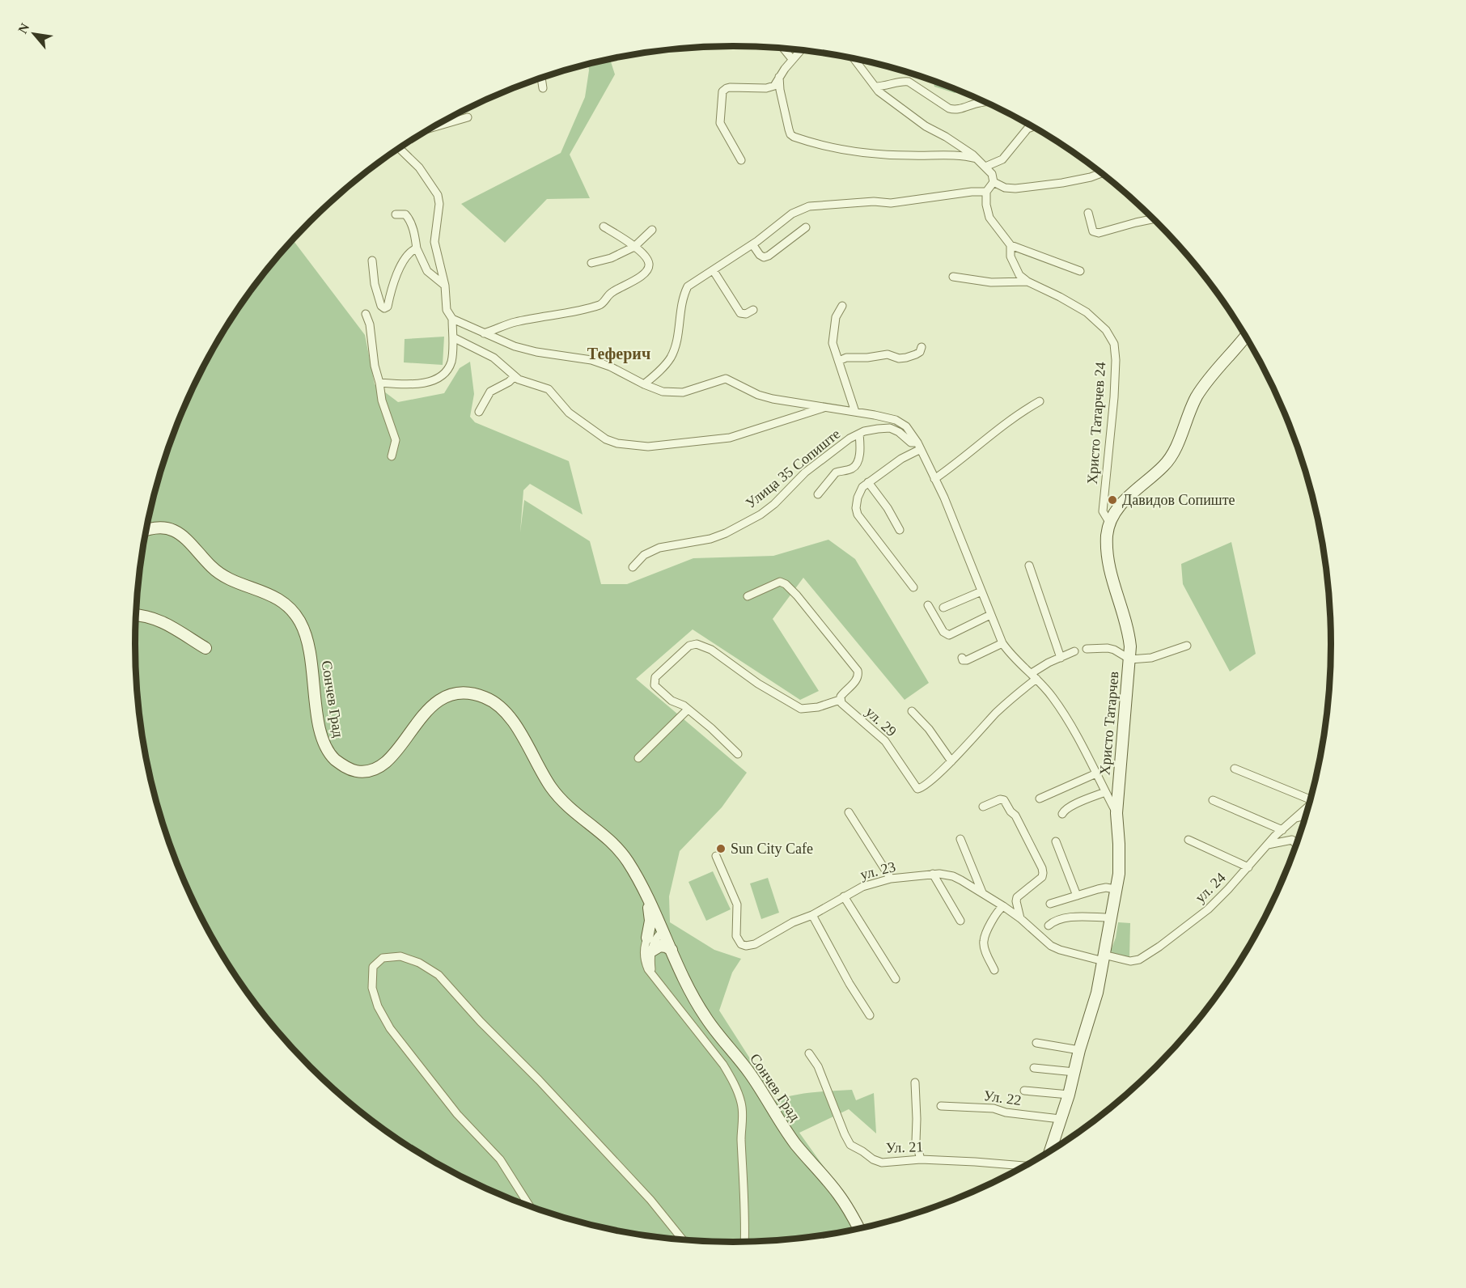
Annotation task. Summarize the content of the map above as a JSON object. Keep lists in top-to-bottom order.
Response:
{
  "streets": {
    "main road": ["Сончев Град", "Христо Татарчев"],
    "street": [
      "Христо Татарчев 24",
      "Улица 35 Сопиште",
      "ул. 29",
      "ул. 23",
      "ул. 24",
      "Ул. 22",
      "Ул. 21"
    ]
  },
  "crossings": [
    ["Христо Татарчев 24", "Христо Татарчев"],
    ["Христо Татарчев", "ул. 23"],
    ["Христо Татарчев", "ул. 24"],
    ["Христо Татарчев", "Ул. 22"],
    ["ул. 23", "ул. 24"]
  ],
  "districts": ["Теферич"],
  "places": ["Давидов Сопиште", "Sun City Cafe"],
  "north": "top left"
}
